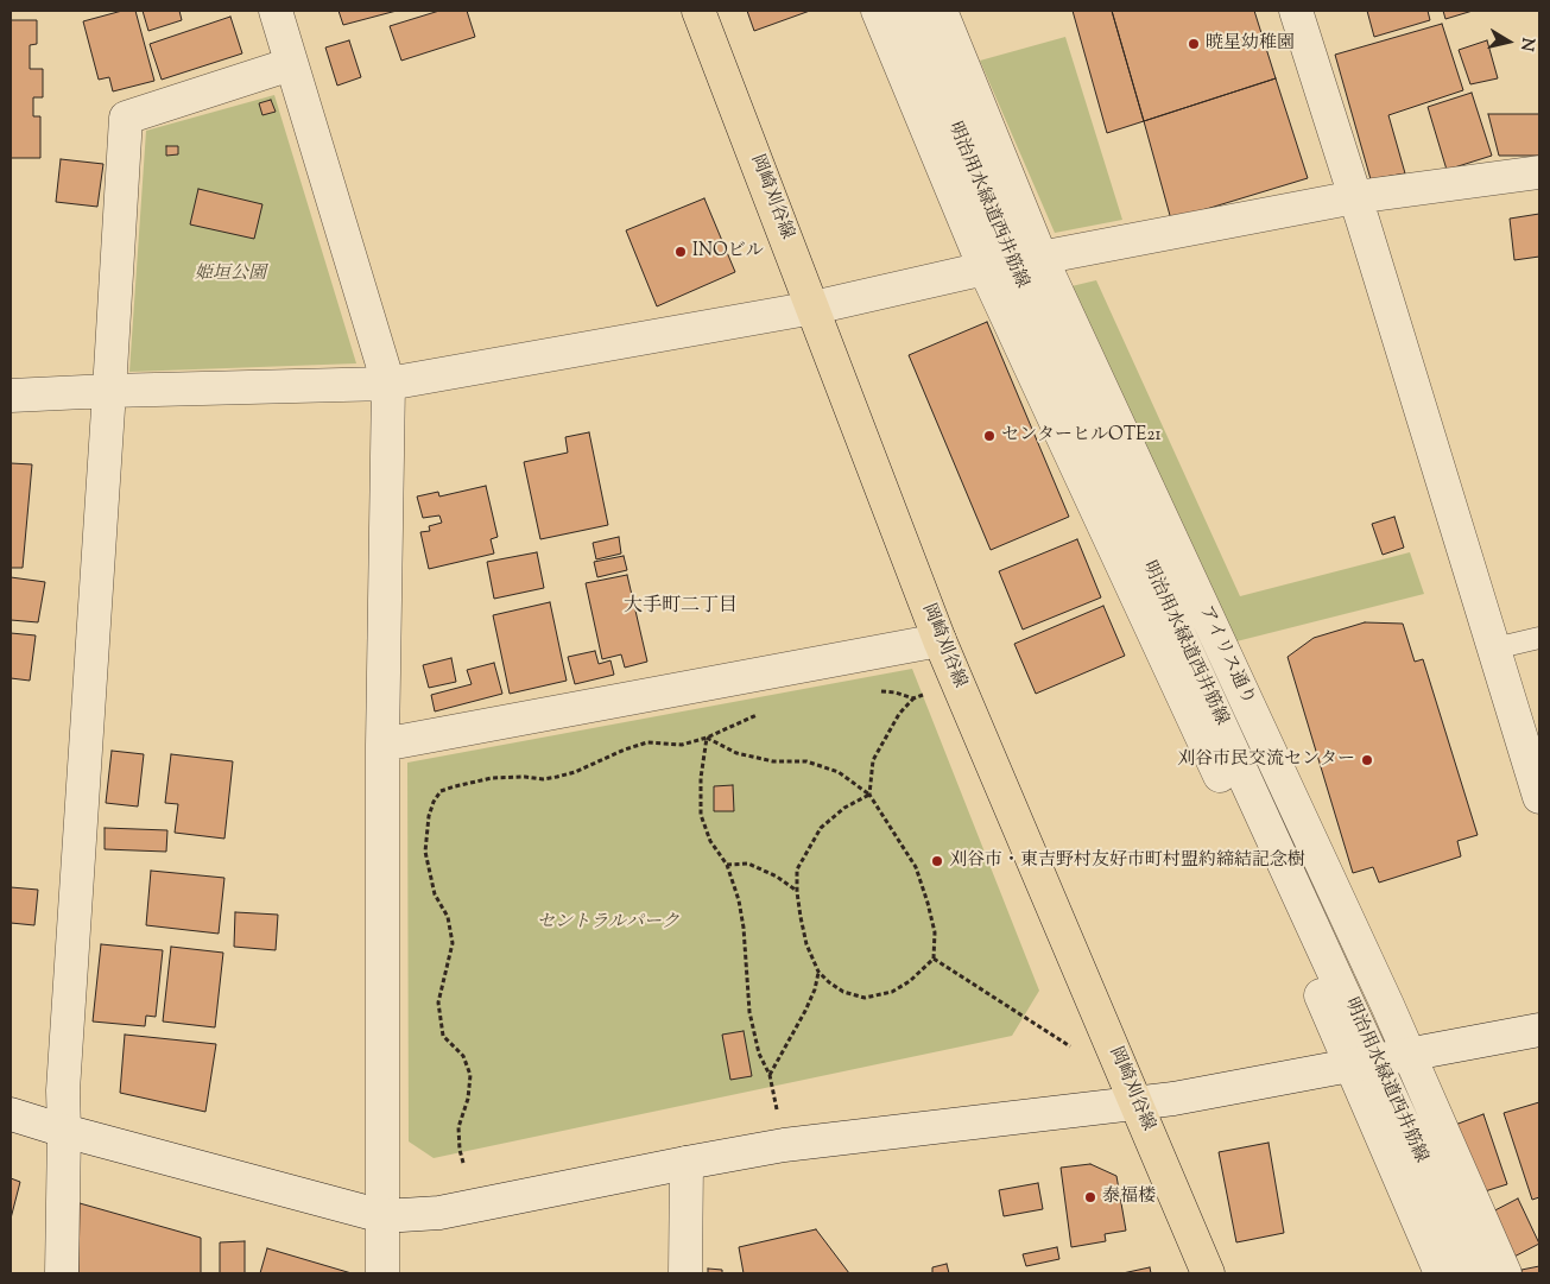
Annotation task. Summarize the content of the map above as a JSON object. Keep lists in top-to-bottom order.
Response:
{
  "streets": {
    "main road": ["岡崎刈谷線"],
    "street": ["明治用水緑道西井筋線", "アイリス通り"]
  },
  "crossings": [
    ["明治用水緑道西井筋線", "アイリス通り"]
  ],
  "districts": ["大手町二丁目"],
  "parks": ["姫垣公園", "セントラルパーク"],
  "places": [
    "暁星幼稚園",
    "INOビル",
    "センターヒルOTE21",
    "刈谷市民交流センター",
    "刈谷市・東吉野村友好市町村盟約締結記念樹",
    "泰福楼"
  ],
  "north": "right"
}
